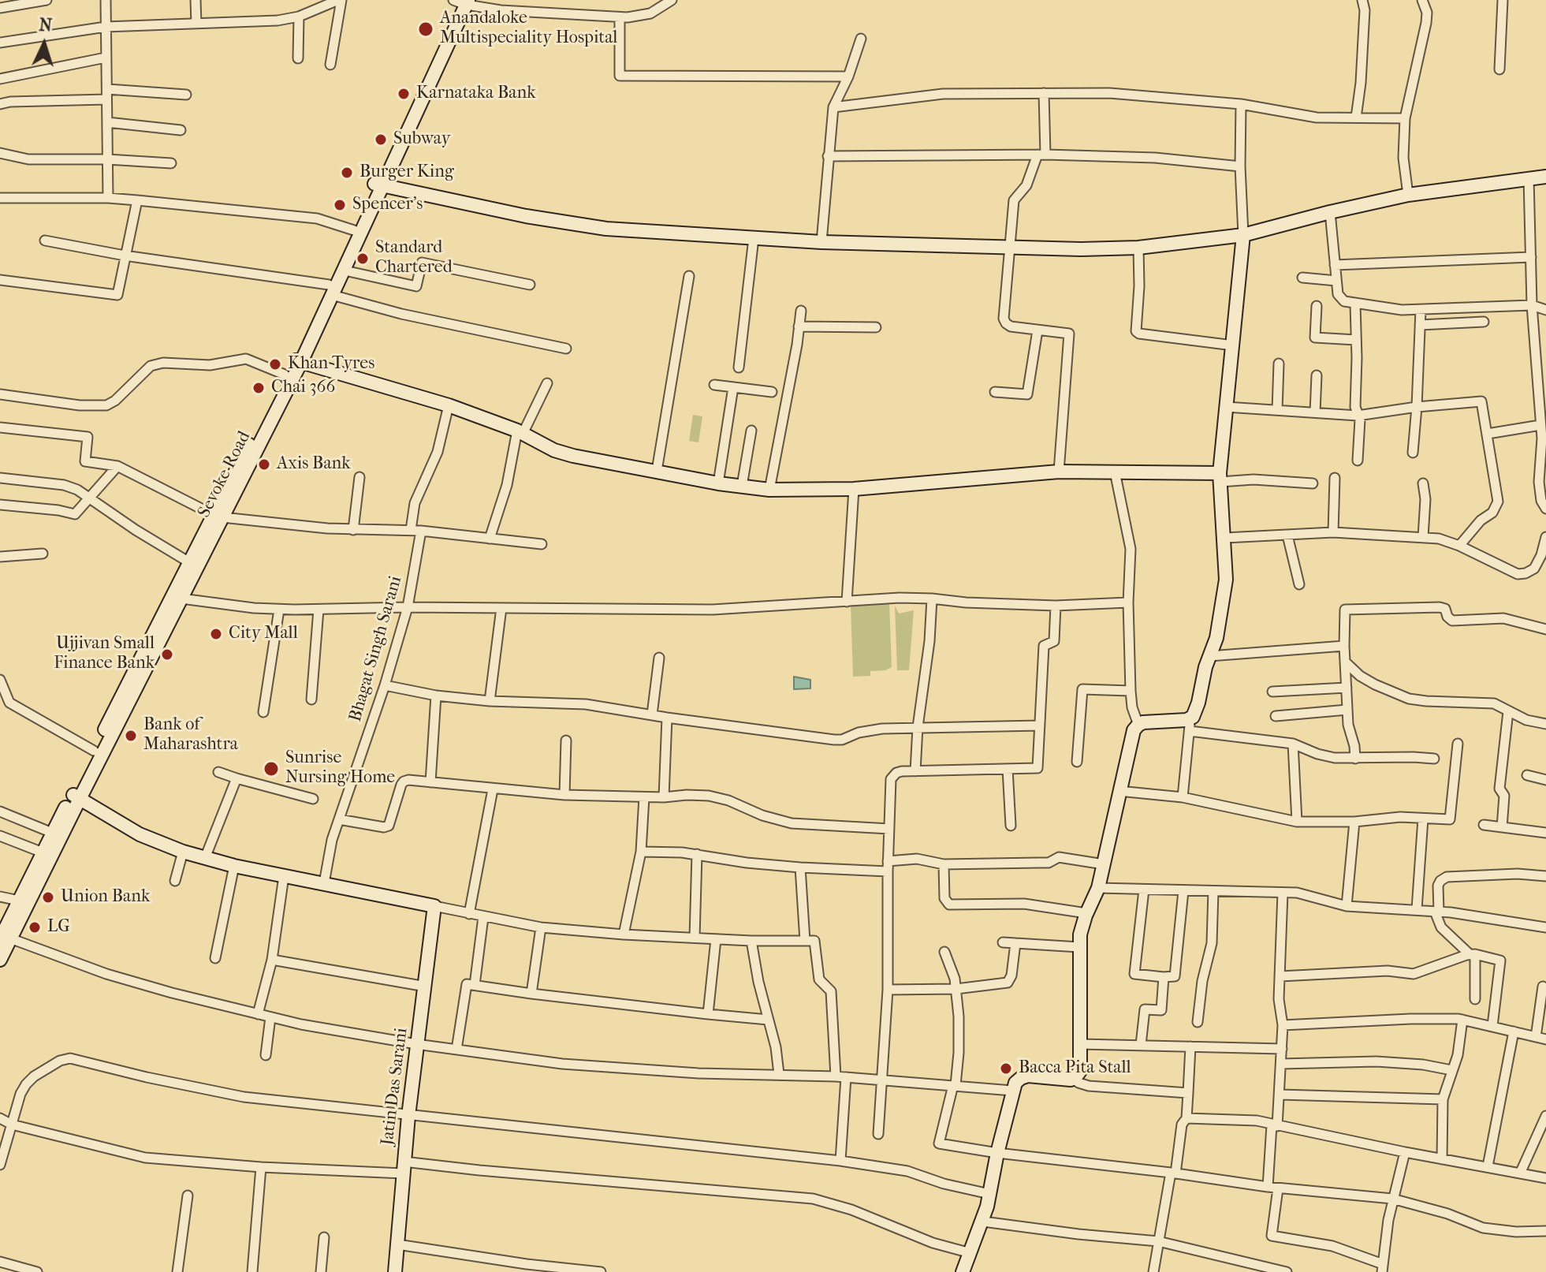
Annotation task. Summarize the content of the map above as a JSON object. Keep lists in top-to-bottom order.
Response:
{
  "streets": {
    "street": ["Sevoke Road", "Bhagat Singh Sarani", "Jatin Das Sarani"]
  },
  "places": [
    "Anandaloke Multispeciality Hospital",
    "Karnataka Bank",
    "Subway",
    "Burger King",
    "Spencer's",
    "Standard Chartered",
    "Khan Tyres",
    "Chai 366",
    "Axis Bank",
    "City Mall",
    "Ujjivan Small Finance Bank",
    "Bank of Maharashtra",
    "Sunrise Nursing Home",
    "Union Bank",
    "LG",
    "Bacca Pita Stall"
  ],
  "north": "top"
}
